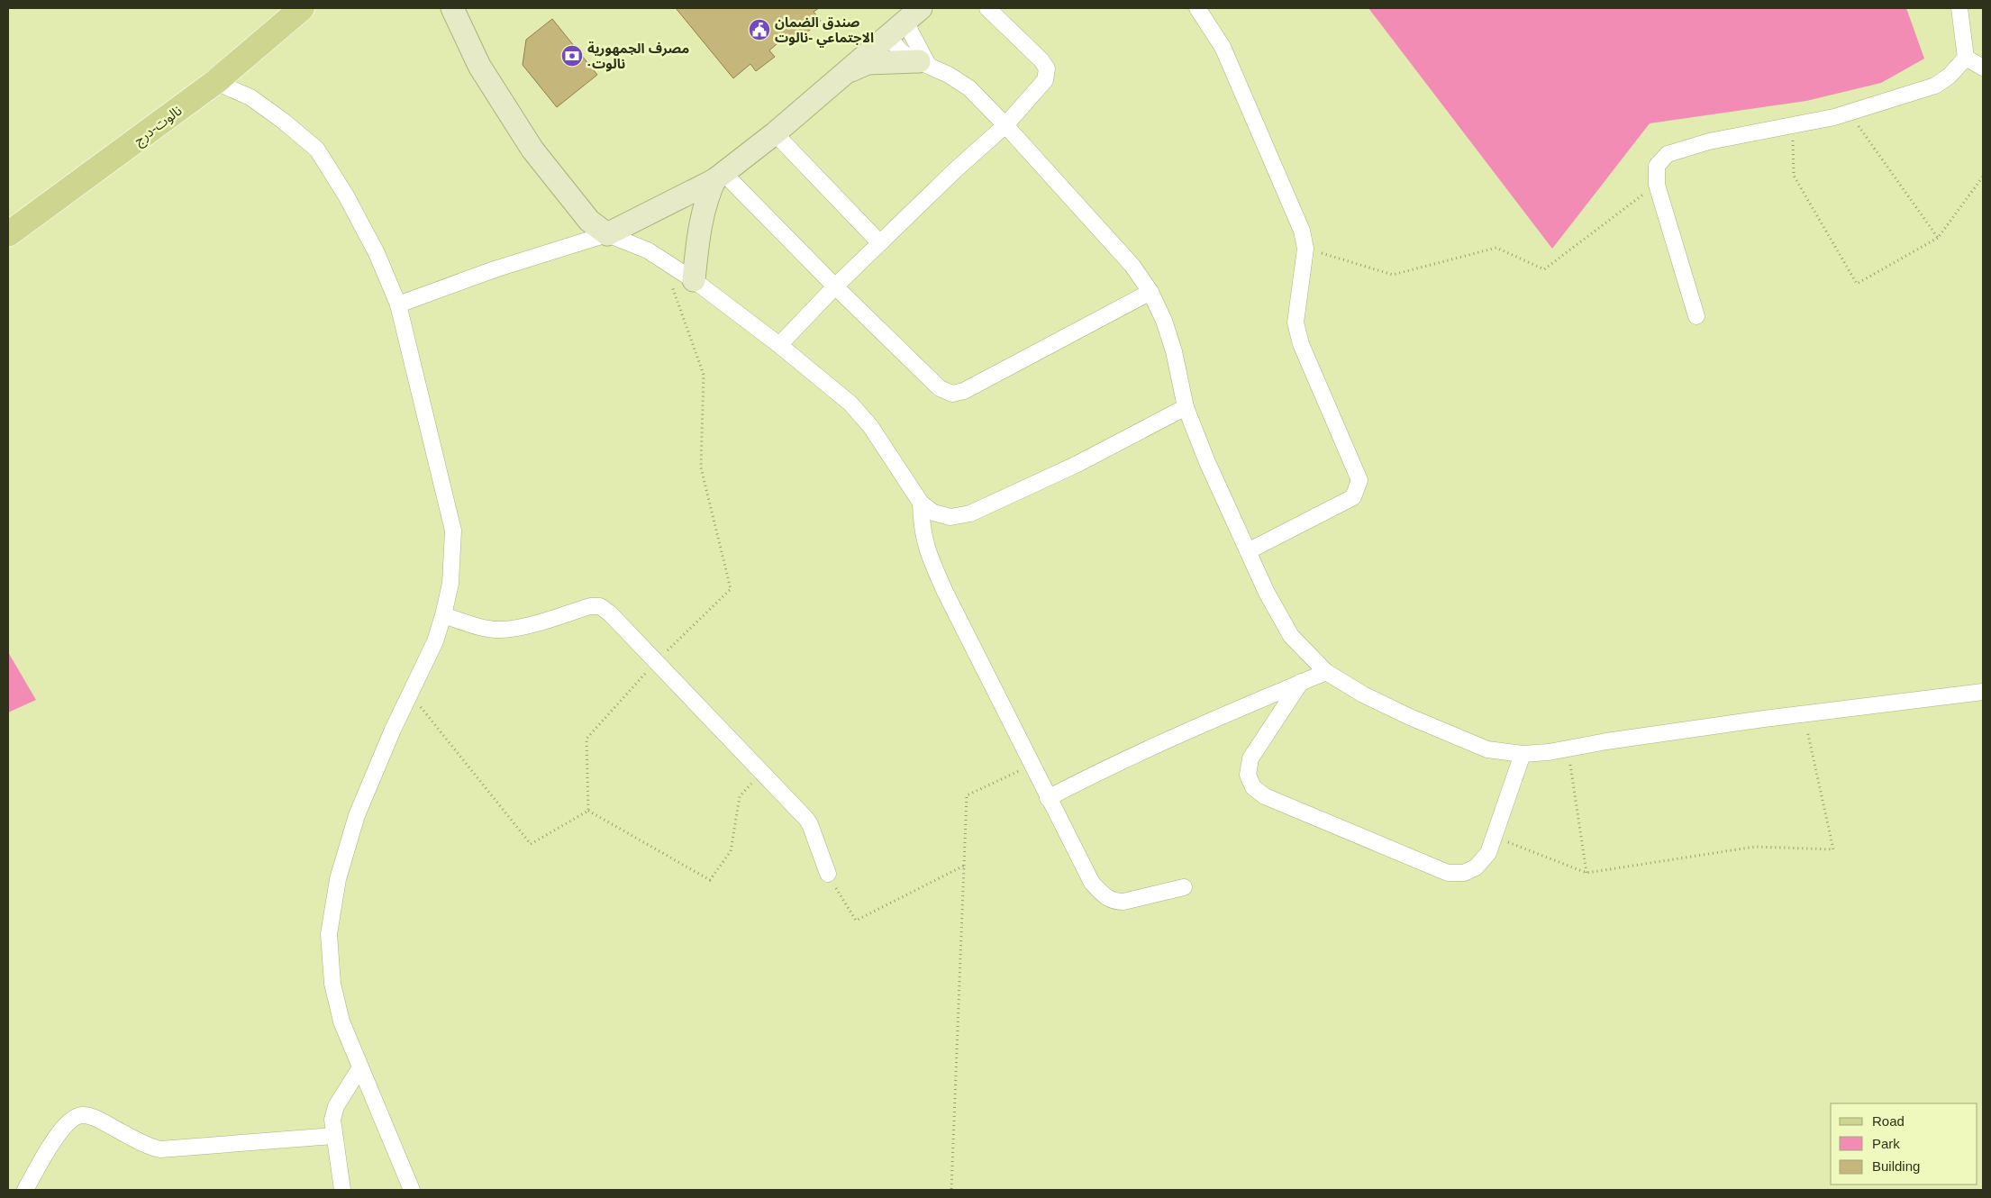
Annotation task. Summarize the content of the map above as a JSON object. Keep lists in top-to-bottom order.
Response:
{
  "streets": {
    "main road": ["نالوت-درج"]
  },
  "places": {
    "public building": ["صندق الضمان الاجتماعي -نالوت"],
    "bank": ["مصرف الجمهورية -نالوت"]
  },
  "legend": ["Road", "Park", "Building"]
}
